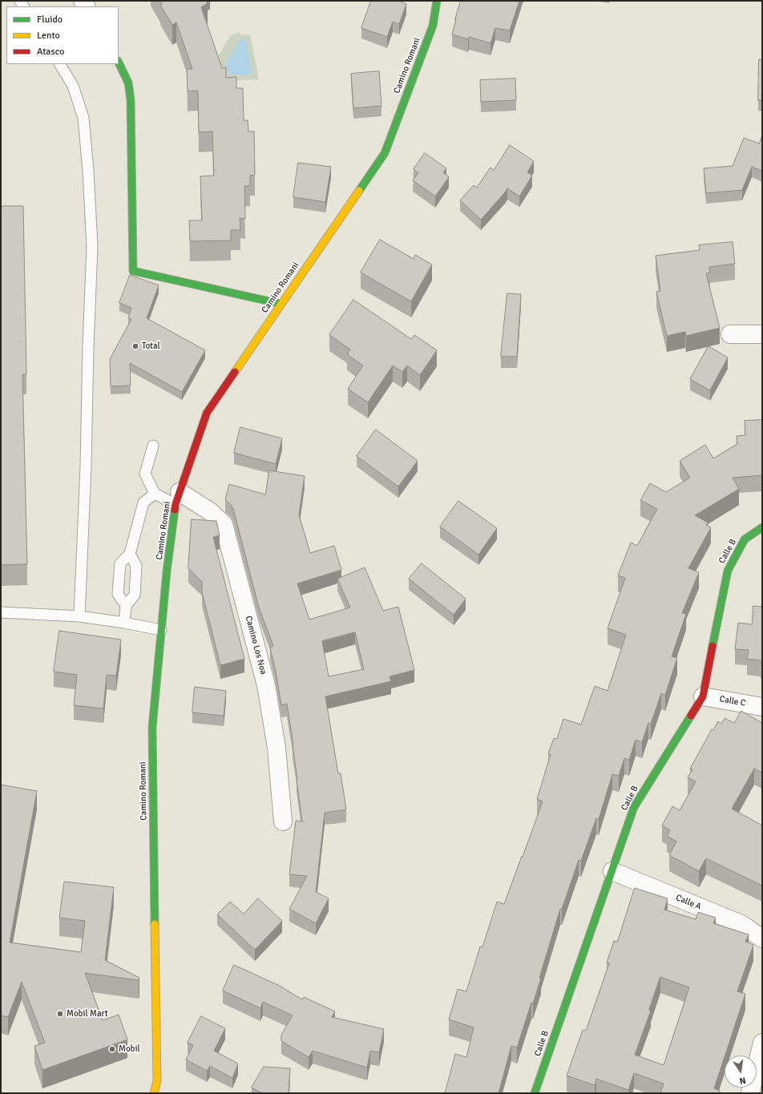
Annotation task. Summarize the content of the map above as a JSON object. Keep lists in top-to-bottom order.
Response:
{
  "streets": {
    "street": [
      "Camino Romani",
      "Calle B",
      "Camino Los Noa",
      "Calle C",
      "Calle A"
    ]
  },
  "crossings": [
    ["Camino Romani", "Camino Los Noa"],
    ["Calle B", "Calle C"],
    ["Calle B", "Calle A"]
  ],
  "places": ["Total", "Mobil Mart", "Mobil"],
  "legend": ["Fluido", "Lento", "Atasco"],
  "north": "bottom"
}
